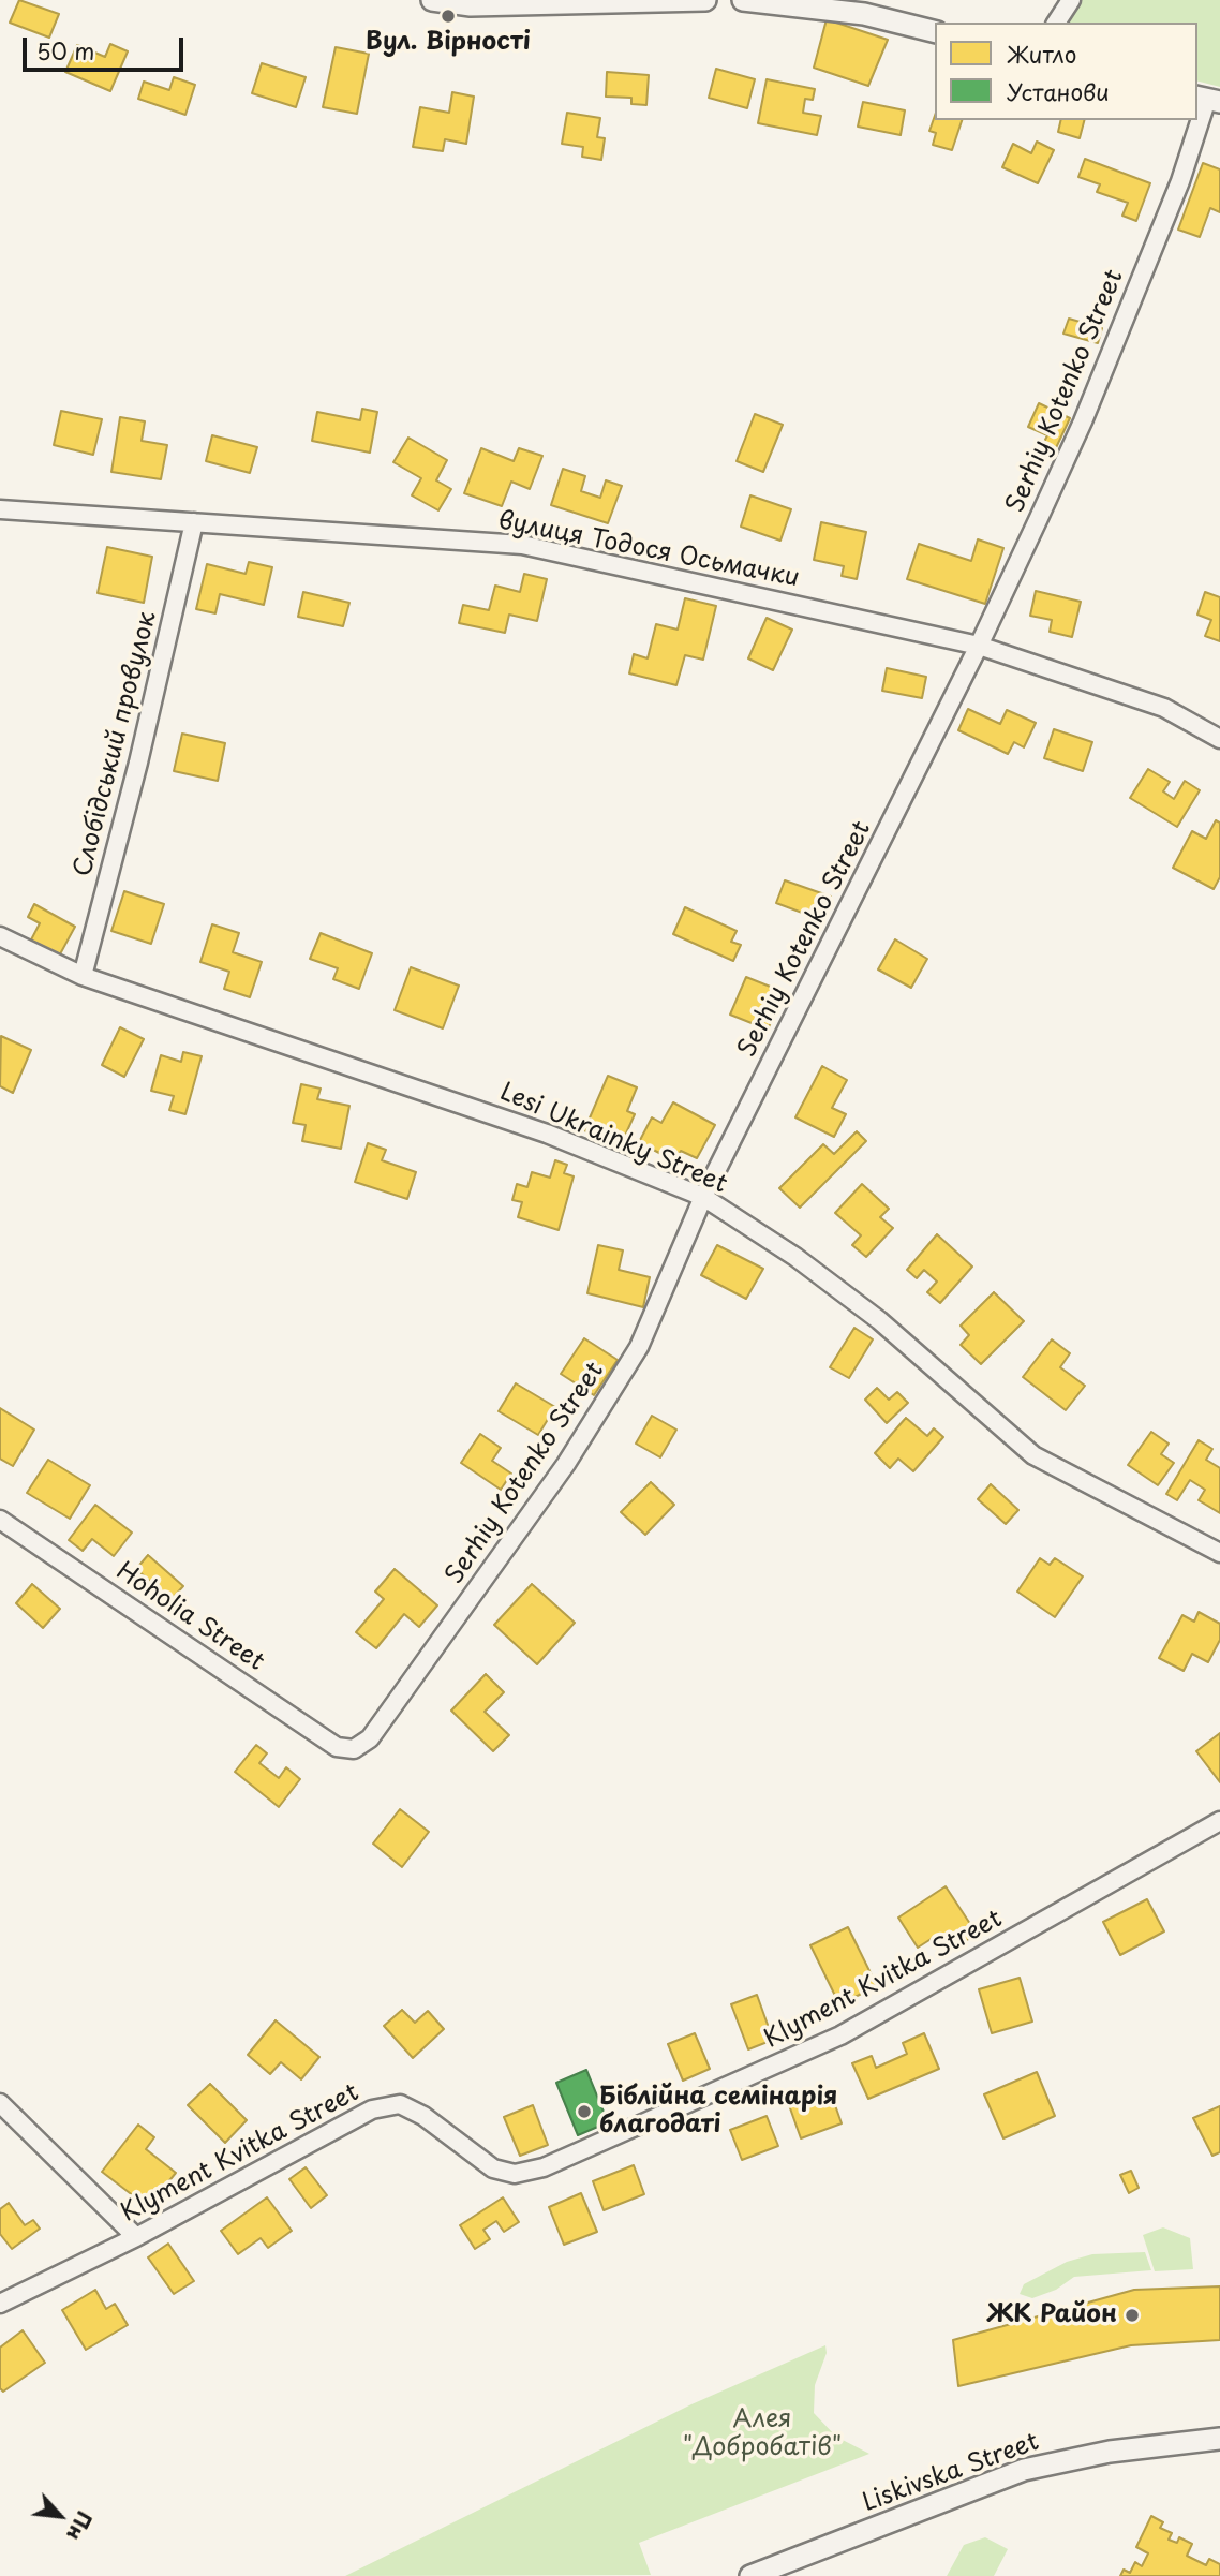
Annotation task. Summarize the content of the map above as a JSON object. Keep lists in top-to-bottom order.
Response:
{
  "streets": {
    "street": [
      "Serhiy Kotenko Street",
      "вулиця Тодося Осьмачки",
      "Слобідський провулок",
      "Lesi Ukrainky Street",
      "Hoholia Street",
      "Klyment Kvitka Street",
      "Liskivska Street"
    ]
  },
  "crossings": [
    ["Serhiy Kotenko Street", "вулиця Тодося Осьмачки"],
    ["Serhiy Kotenko Street", "Lesi Ukrainky Street"],
    ["Serhiy Kotenko Street", "Hoholia Street"],
    ["вулиця Тодося Осьмачки", "Слобідський провулок"],
    ["Слобідський провулок", "Lesi Ukrainky Street"]
  ],
  "parks": ["Алея \"Добробатів\""],
  "places": ["Вул. Вірності", "Біблійна семінарія благодаті", "ЖК Район"],
  "legend": ["Житло", "Установи"],
  "scale_bar": "50 m",
  "north": "bottom right"
}
